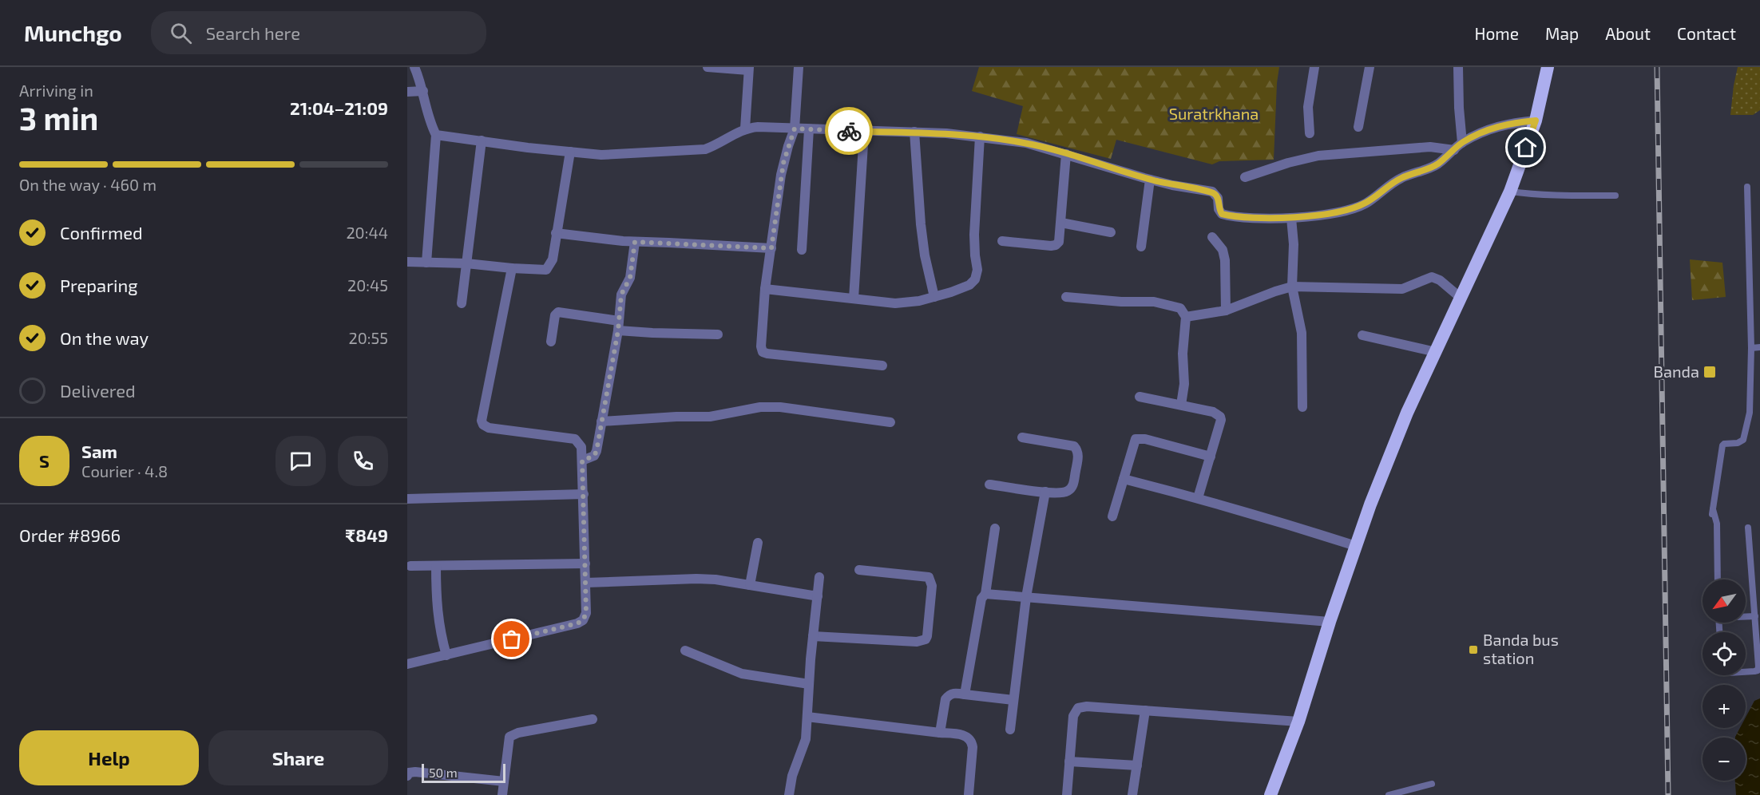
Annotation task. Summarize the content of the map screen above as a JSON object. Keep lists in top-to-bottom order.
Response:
{
  "parks": ["Suratrkhana"],
  "places": {
    "transit": ["Banda", "Banda bus station"]
  },
  "scale_bar": "50 m",
  "north": "bottom left",
  "page": {
    "header": "Munchgo",
    "search": "Search here",
    "nav": [
      "Home",
      "Map",
      "About",
      "Contact"
    ],
    "heading": ["3 min", "Arriving in", "21:04–21:09"],
    "panel": [
      "Sam",
      "Courier · 4.8",
      "Order #8966",
      "₹849"
    ],
    "bar": "On the way · 460 m",
    "list": [
      ["Confirmed", "20:44"],
      ["Preparing", "20:45"],
      ["On the way", "20:55"],
      "Delivered"
    ],
    "round": "S",
    "map_buttons": ["+", "−"],
    "buttons": ["Help", "Share"],
    "scale": "50 m"
  }
}
